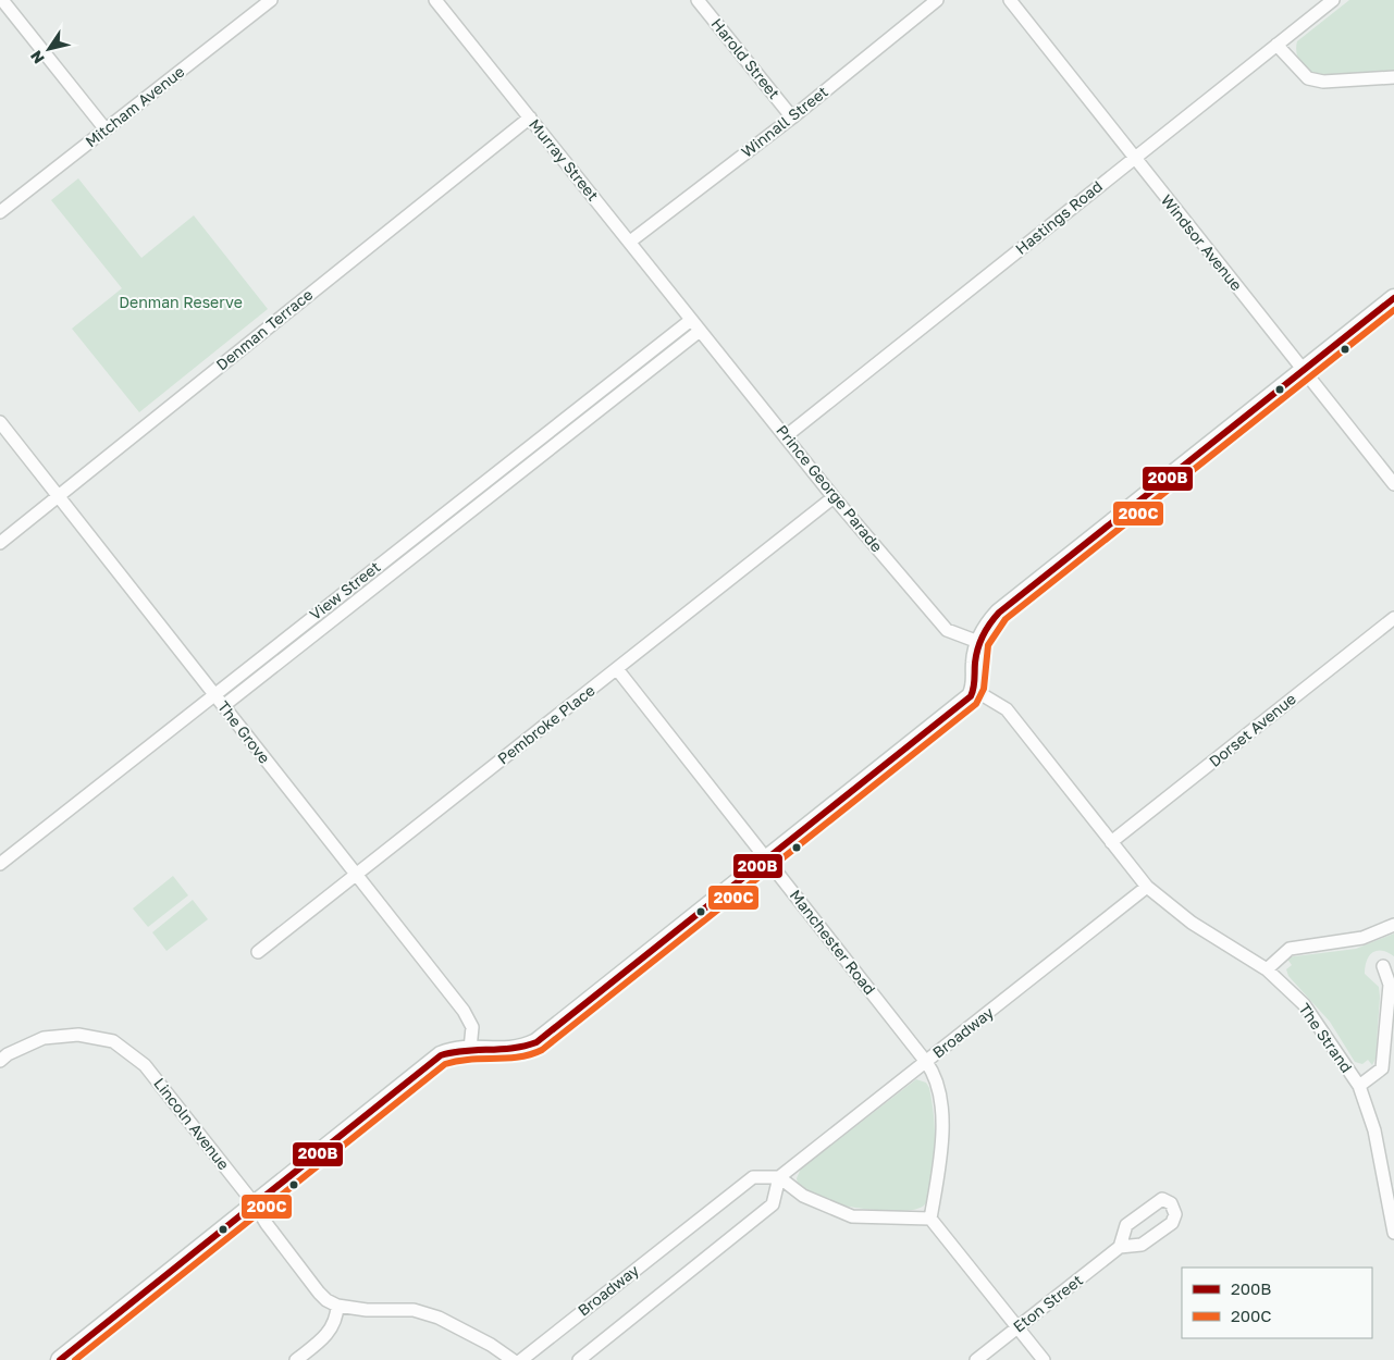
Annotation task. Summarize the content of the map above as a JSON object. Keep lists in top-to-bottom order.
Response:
{
  "streets": {
    "street": [
      "Harold Street",
      "Mitcham Avenue",
      "Winnall Street",
      "Murray Street",
      "Hastings Road",
      "Windsor Avenue",
      "Denman Terrace",
      "Prince George Parade",
      "View Street",
      "Pembroke Place",
      "Dorset Avenue",
      "The Grove",
      "Manchester Road",
      "Broadway",
      "The Strand",
      "Lincoln Avenue",
      "Eton Street"
    ]
  },
  "crossings": [
    ["Harold Street", "Winnall Street"],
    ["Winnall Street", "Murray Street"],
    ["Murray Street", "Denman Terrace"],
    ["Murray Street", "Prince George Parade"],
    ["Murray Street", "View Street"],
    ["Hastings Road", "Windsor Avenue"],
    ["Hastings Road", "Prince George Parade"],
    ["Denman Terrace", "The Grove"],
    ["Prince George Parade", "View Street"],
    ["Prince George Parade", "Pembroke Place"],
    ["View Street", "The Grove"],
    ["Pembroke Place", "The Grove"],
    ["Pembroke Place", "Manchester Road"],
    ["Manchester Road", "Broadway"]
  ],
  "parks": ["Denman Reserve"],
  "lines": ["transit line 200B", "transit line 200C"],
  "legend": ["200B", "200C"],
  "north": "bottom left"
}
